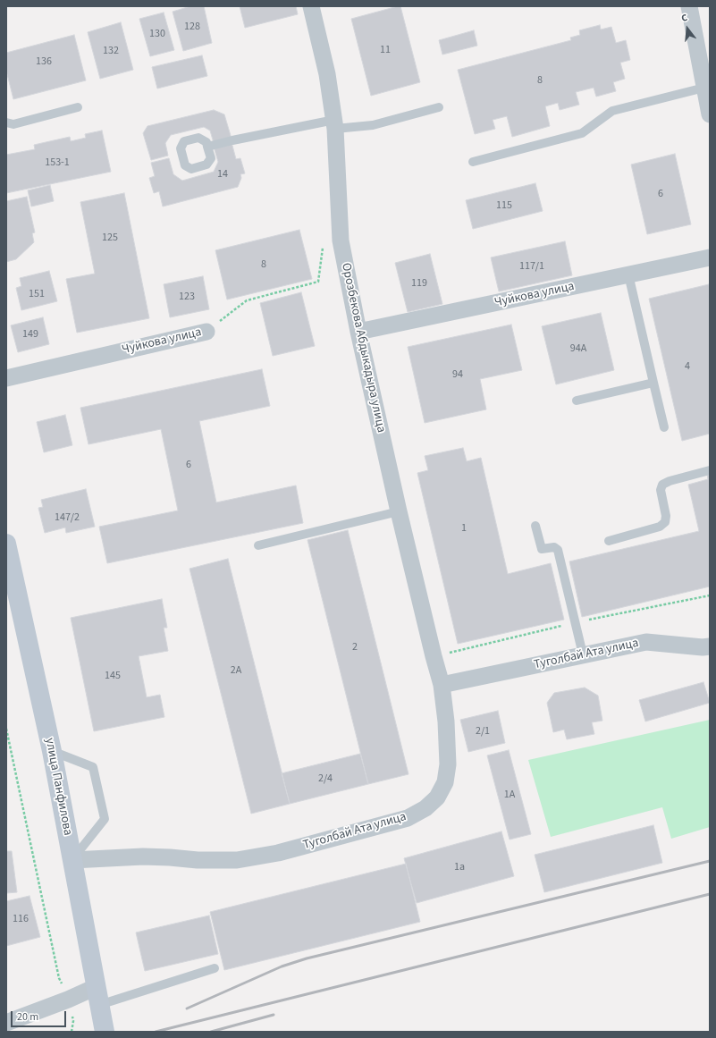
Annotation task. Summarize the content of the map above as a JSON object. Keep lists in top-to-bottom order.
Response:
{
  "streets": {
    "street": [
      "Чуйкова улица",
      "Орозбекова Абдыкадыра улица",
      "Туголбай Ата улица",
      "улица Панфилова"
    ]
  },
  "crossings": [
    ["Чуйкова улица", "Орозбекова Абдыкадыра улица"],
    ["Орозбекова Абдыкадыра улица", "Туголбай Ата улица"],
    ["Туголбай Ата улица", "улица Панфилова"]
  ],
  "house_numbers": [
    "128",
    "130",
    "11",
    "132",
    "136",
    "8",
    "153-1",
    "14",
    "6",
    "115",
    "125",
    "8",
    "117/1",
    "119",
    "151",
    "123",
    "149",
    "94А",
    "4",
    "94",
    "6",
    "147/2",
    "1",
    "2",
    "2А",
    "145",
    "2/1",
    "2/4",
    "1А",
    "1а",
    "116"
  ],
  "scale_bar": "20 m",
  "north": "top"
}
